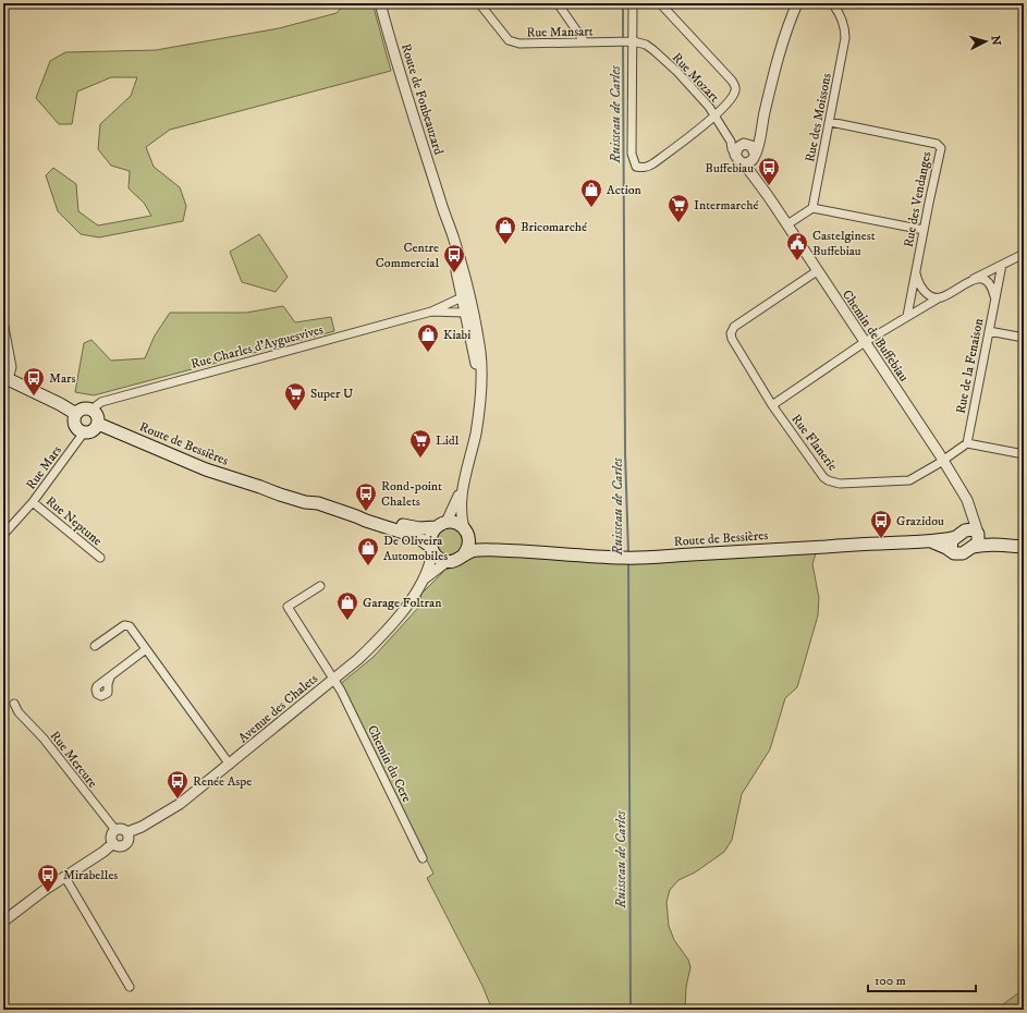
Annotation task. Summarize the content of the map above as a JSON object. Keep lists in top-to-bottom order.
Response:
{
  "streets": {
    "main road": ["Route de Bessières"],
    "street": [
      "Rue Mansart",
      "Rue Mozart",
      "Route de Fonbeauzard",
      "Rue des Moissons",
      "Rue des Vendanges",
      "Chemin de Buffebiau",
      "Rue Charles d'Ayguesvives",
      "Rue de la Fenaison",
      "Rue Flanerie",
      "Rue Mars",
      "Rue Neptune",
      "Avenue des Chalets",
      "Rue Mercure",
      "Chemin du Cere"
    ]
  },
  "crossings": [
    ["Rue Mansart", "Rue Mozart"],
    ["Rue Mozart", "Chemin de Buffebiau"],
    ["Route de Fonbeauzard", "Rue Charles d'Ayguesvives"],
    ["Rue des Moissons", "Rue des Vendanges"],
    ["Chemin de Buffebiau", "Rue Flanerie"],
    ["Chemin de Buffebiau", "Route de Bessières"],
    ["Rue Charles d'Ayguesvives", "Route de Bessières"],
    ["Rue Charles d'Ayguesvives", "Rue Mars"],
    ["Route de Bessières", "Rue Mars"],
    ["Route de Bessières", "Avenue des Chalets"],
    ["Rue Mars", "Rue Neptune"],
    ["Avenue des Chalets", "Rue Mercure"],
    ["Avenue des Chalets", "Chemin du Cere"]
  ],
  "water": ["Ruisseau de Carles"],
  "places": {
    "bus stop": [
      "Buffebiau",
      "Centre Commercial",
      "Mars",
      "Rond-point Chalets",
      "Grazidou",
      "Renée Aspe",
      "Mirabelles"
    ],
    "shop": [
      "Action",
      "Bricomarché",
      "Kiabi",
      "De Oliveira Automobiles",
      "Garage Foltran"
    ],
    "supermarket": ["Intermarché", "Super U", "Lidl"],
    "public building": ["Castelginest Buffebiau"]
  },
  "scale_bar": "100 m",
  "north": "right"
}
